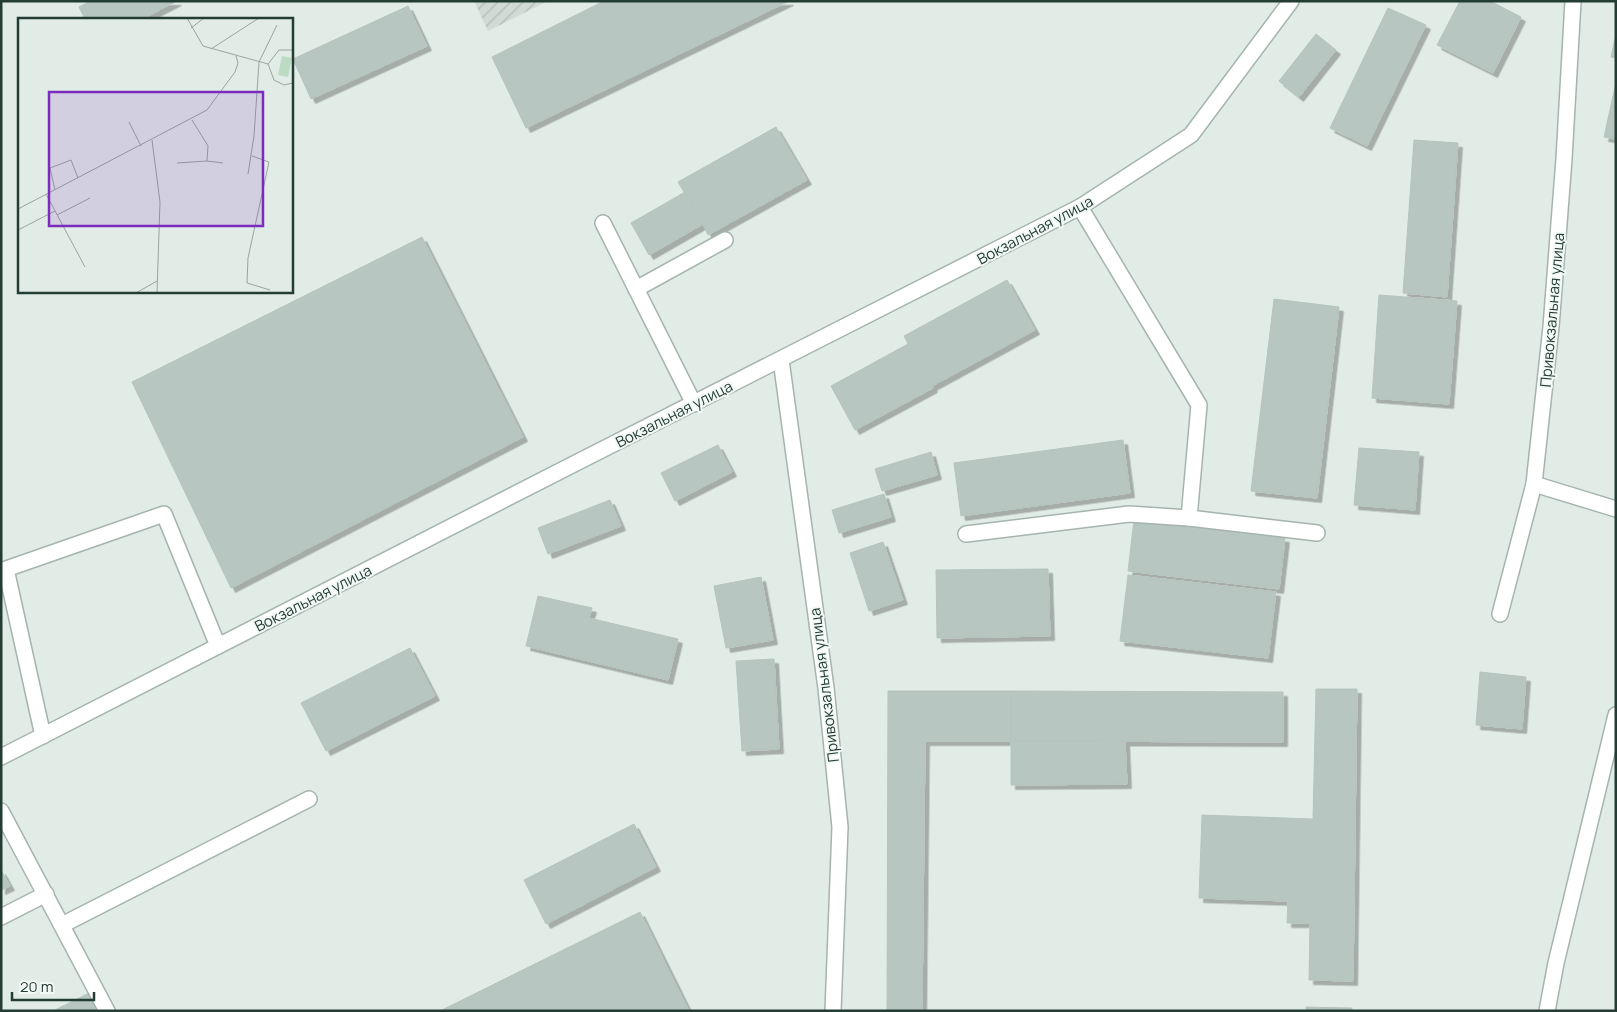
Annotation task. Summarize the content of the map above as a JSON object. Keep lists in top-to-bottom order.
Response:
{
  "streets": {
    "street": ["Вокзальная улица", "Привокзальная улица"]
  },
  "crossings": [
    ["Вокзальная улица", "Привокзальная улица"]
  ],
  "scale_bar": "20 m"
}
